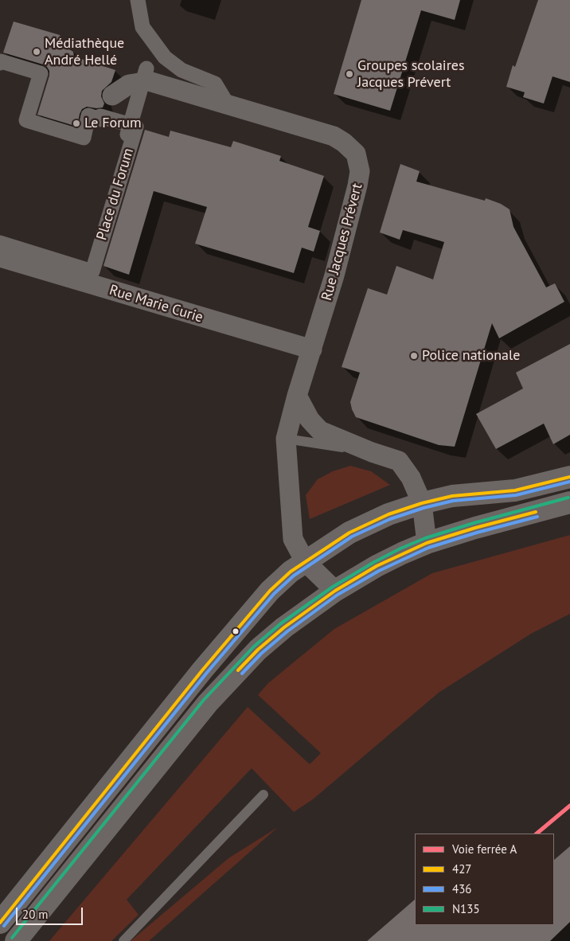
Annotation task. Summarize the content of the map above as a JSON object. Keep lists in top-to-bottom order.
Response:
{
  "streets": {
    "street": ["Rue Jacques Prévert", "Rue Marie Curie"]
  },
  "crossings": [
    ["Rue Jacques Prévert", "Rue Marie Curie"]
  ],
  "places": [
    "Médiathèque André Hellé",
    "Groupes scolaires Jacques Prévert",
    "Le Forum",
    "Police nationale"
  ],
  "lines": [
    "transit line 427",
    "transit line 436",
    "transit line N135",
    "rail line A"
  ],
  "legend": [
    "Voie ferrée A",
    "427",
    "436",
    "N135"
  ],
  "scale_bar": "20 m"
}
